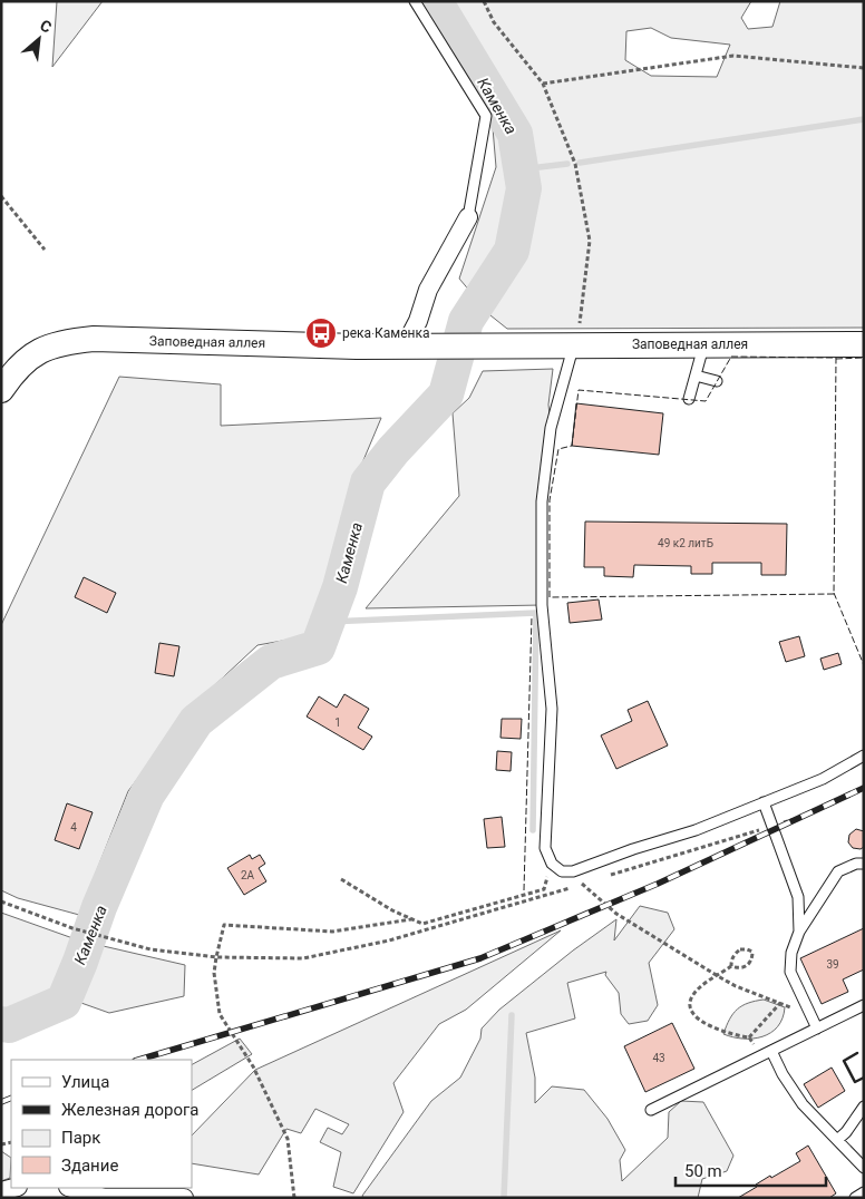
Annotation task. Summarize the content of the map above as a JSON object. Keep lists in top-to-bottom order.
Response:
{
  "streets": {
    "street": ["Заповедная аллея"]
  },
  "water": ["Каменка"],
  "places": {
    "bus stop": ["река Каменка"]
  },
  "house_numbers": [
    "49 к2 литБ",
    "1",
    "4",
    "2А",
    "39",
    "43"
  ],
  "legend": [
    "Улица",
    "Железная дорога",
    "Парк",
    "Здание"
  ],
  "scale_bar": "50 m",
  "north": "top right"
}
